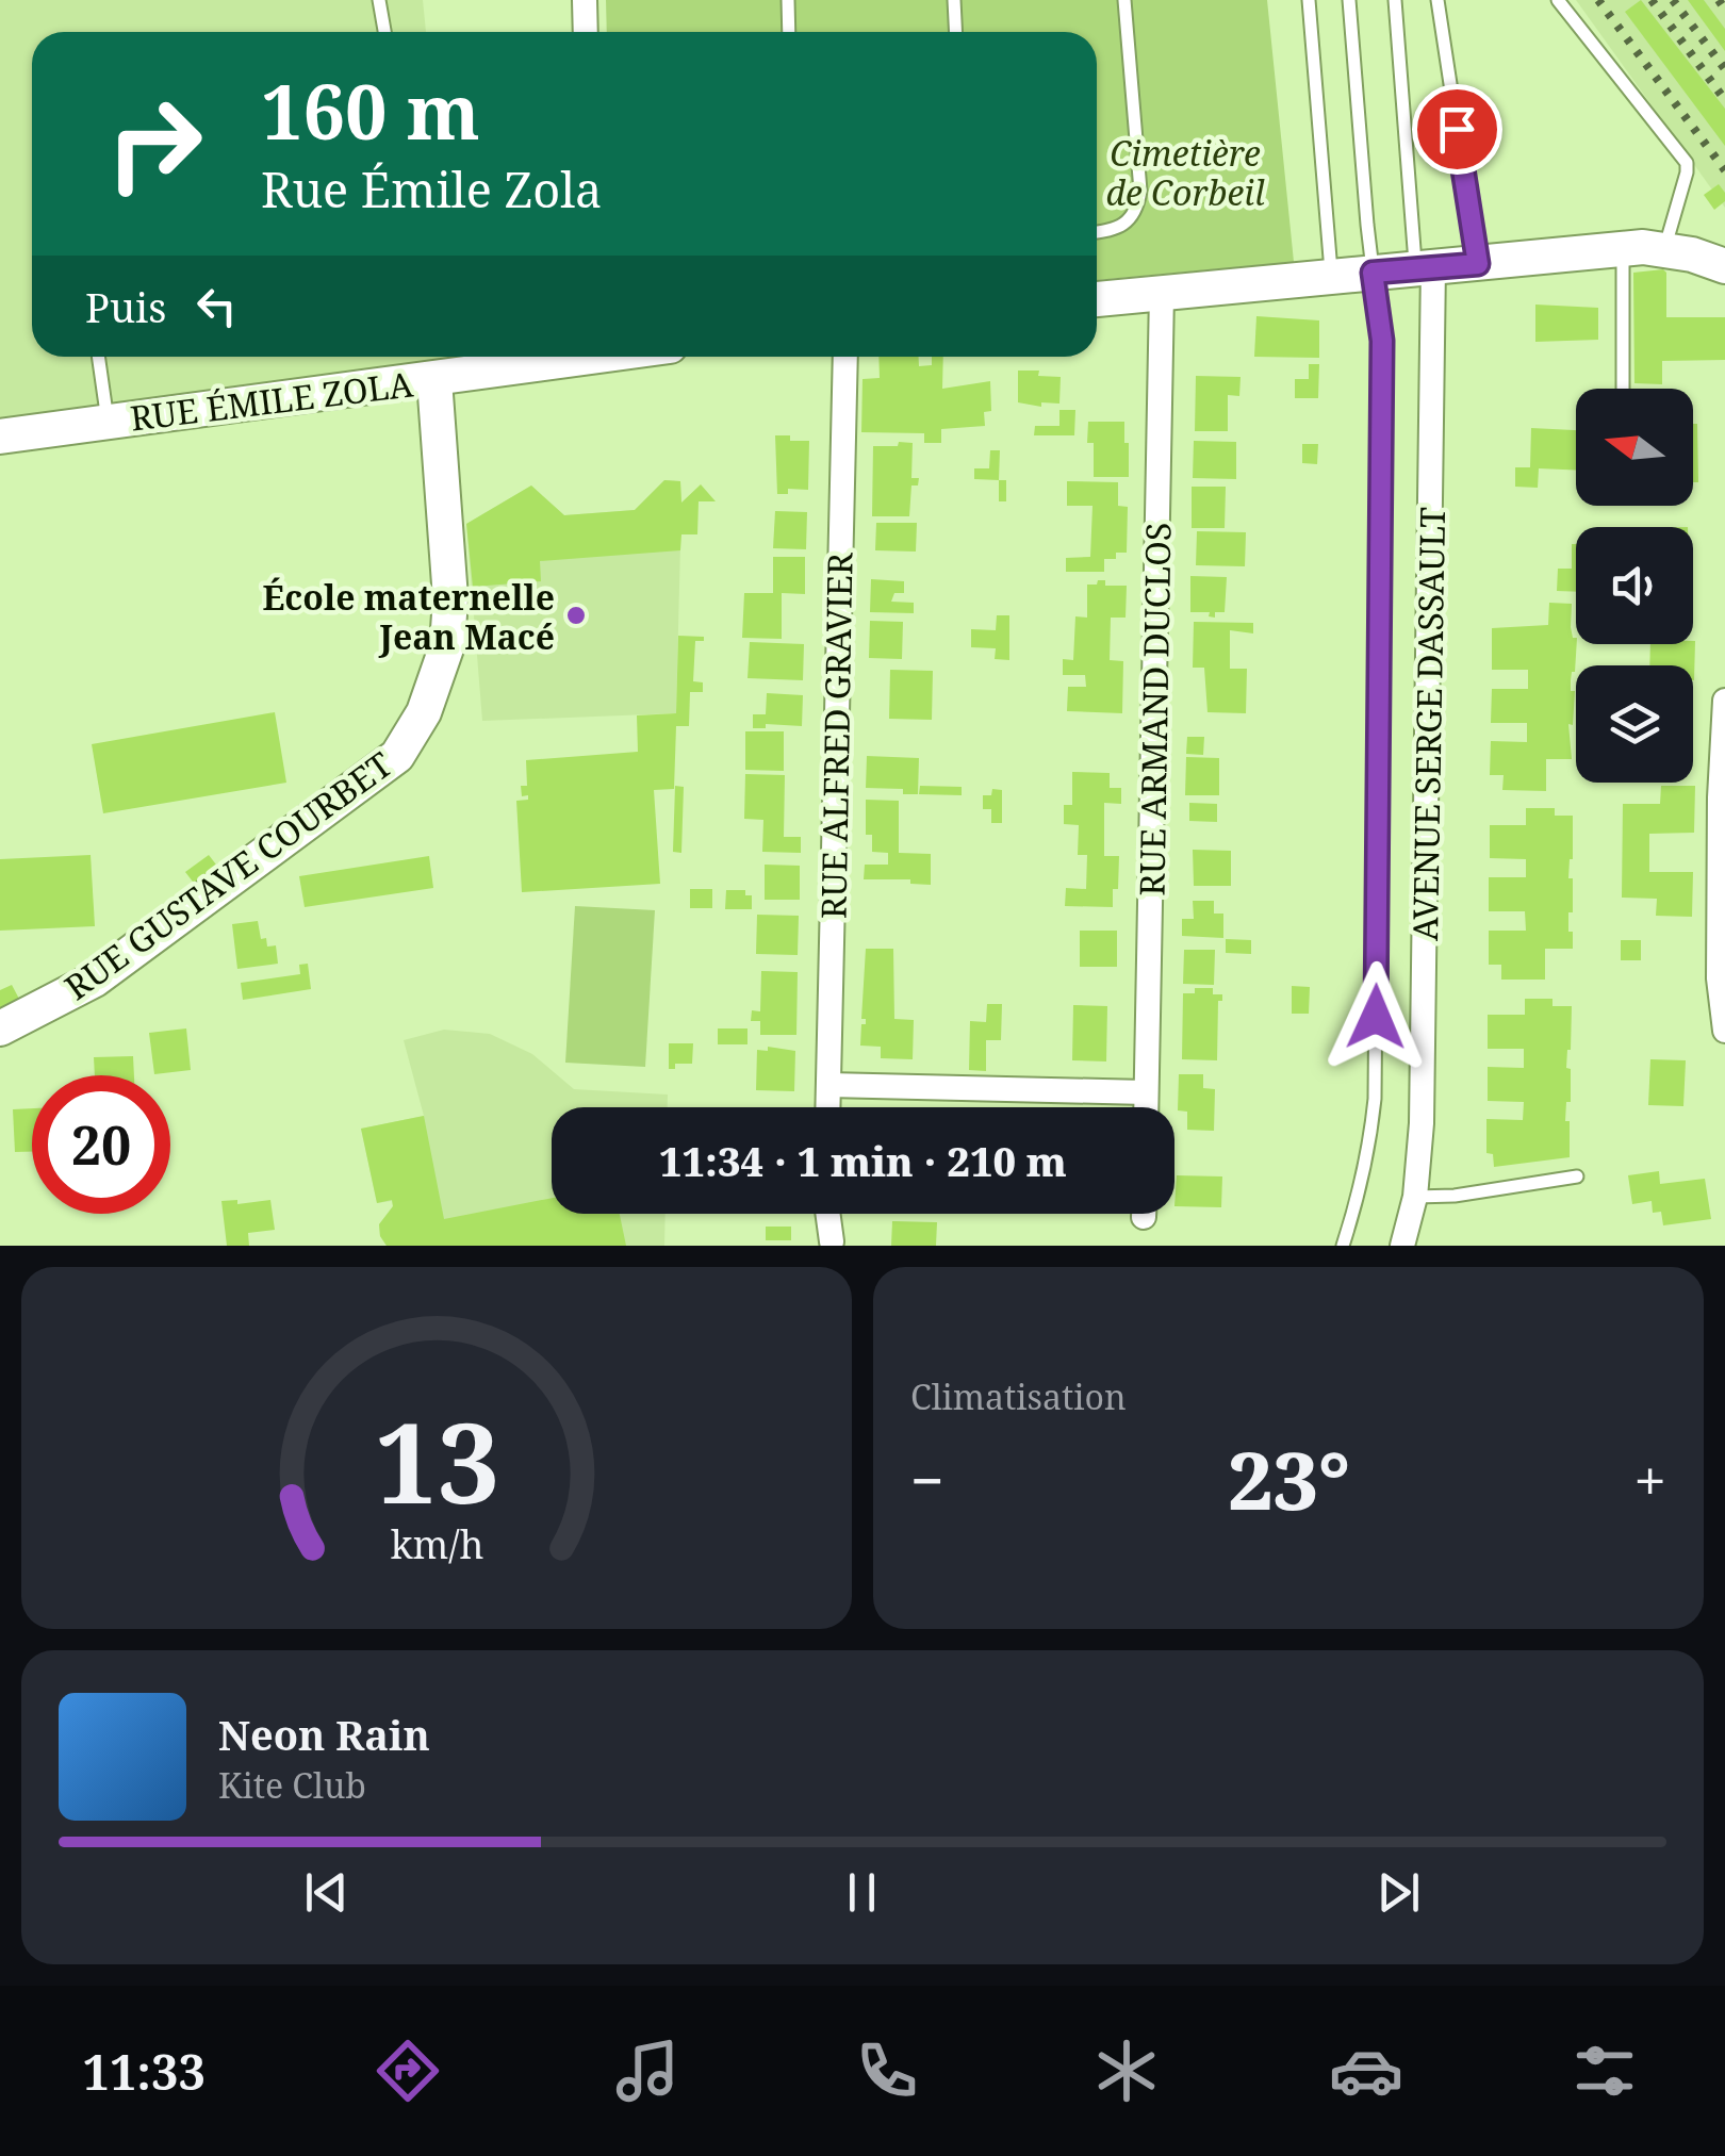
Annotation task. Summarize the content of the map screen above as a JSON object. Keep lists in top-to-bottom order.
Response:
{
  "streets": {
    "street": [
      "RUE ÉMILE ZOLA",
      "RUE ARMAND DUCLOS",
      "AVENUE SERGE DASSAULT",
      "RUE ALFRED GRAVIER",
      "RUE GUSTAVE COURBET"
    ]
  },
  "crossings": [
    ["RUE ÉMILE ZOLA", "RUE GUSTAVE COURBET"]
  ],
  "parks": ["Cimetière de Corbeil"],
  "places": ["École maternelle Jean Macé"],
  "north": "left",
  "page": {
    "turn": ["160 m", "Rue Émile Zola"],
    "then": "Puis",
    "limit": "20",
    "trip": "11:34 · 1 min · 210 m",
    "tile": "Climatisation",
    "heat": ["−", "23°", "+"],
    "song": ["Neon Rain", "Kite Club"],
    "tabs": "11:33",
    "gauge": ["13", "km/h"]
  }
}
